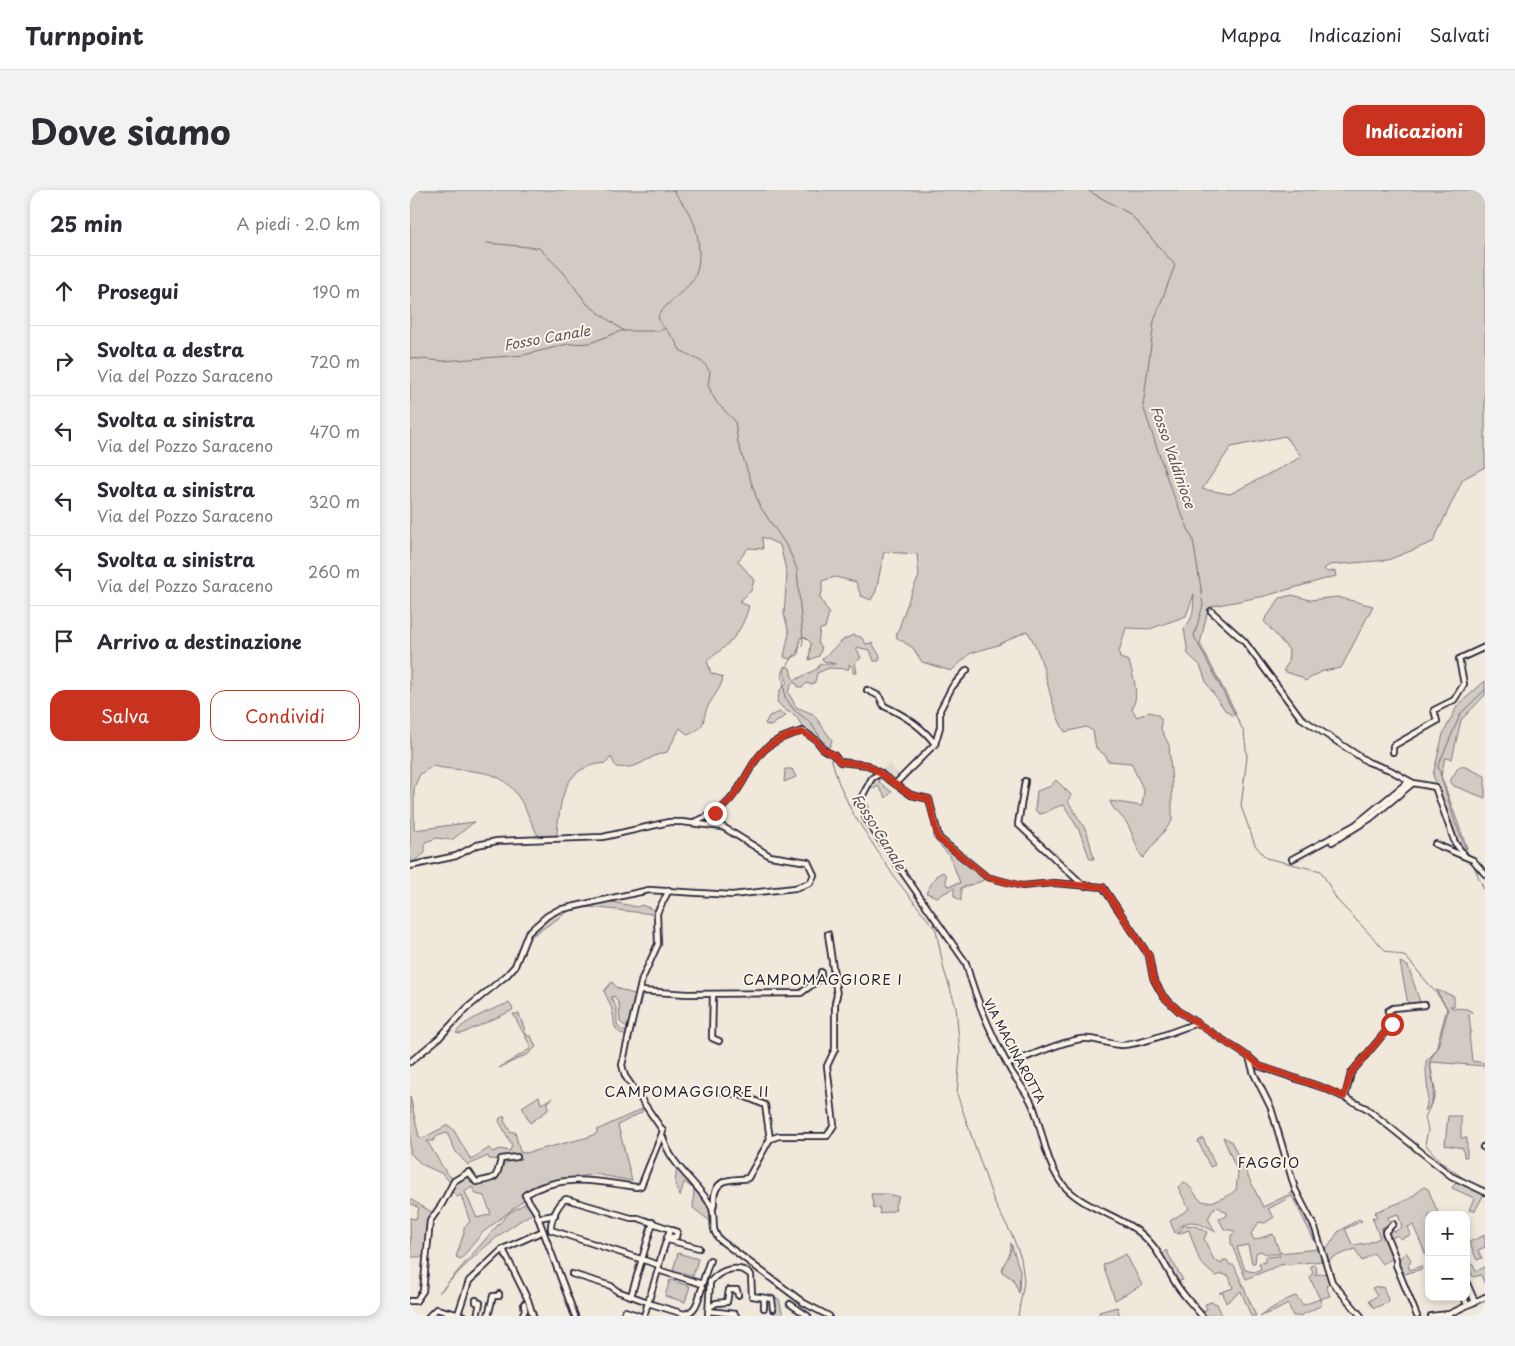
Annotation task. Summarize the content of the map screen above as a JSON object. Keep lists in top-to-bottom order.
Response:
{
  "streets": {
    "street": ["VIA MACINAROTTA"]
  },
  "districts": ["CAMPOMAGGIORE I", "CAMPOMAGGIORE II", "FAGGIO"],
  "water": ["Fosso Canale", "Fosso Valdinioce"],
  "page": {
    "header": "Turnpoint",
    "nav": ["Mappa", "Indicazioni", "Salvati"],
    "title": "Dove siamo",
    "buttons": [
      "Indicazioni",
      ["Salva", "Condividi"]
    ],
    "heading": ["25 min", "A piedi · 2.0 km"],
    "list": [
      ["Prosegui", "190 m"],
      ["Svolta a destra", "Via del Pozzo Saraceno", "720 m"],
      ["Svolta a sinistra", "Via del Pozzo Saraceno", "470 m"],
      ["Svolta a sinistra", "Via del Pozzo Saraceno", "320 m"],
      ["Svolta a sinistra", "Via del Pozzo Saraceno", "260 m"],
      "Arrivo a destinazione"
    ],
    "map_buttons": ["+", "−"]
  }
}
